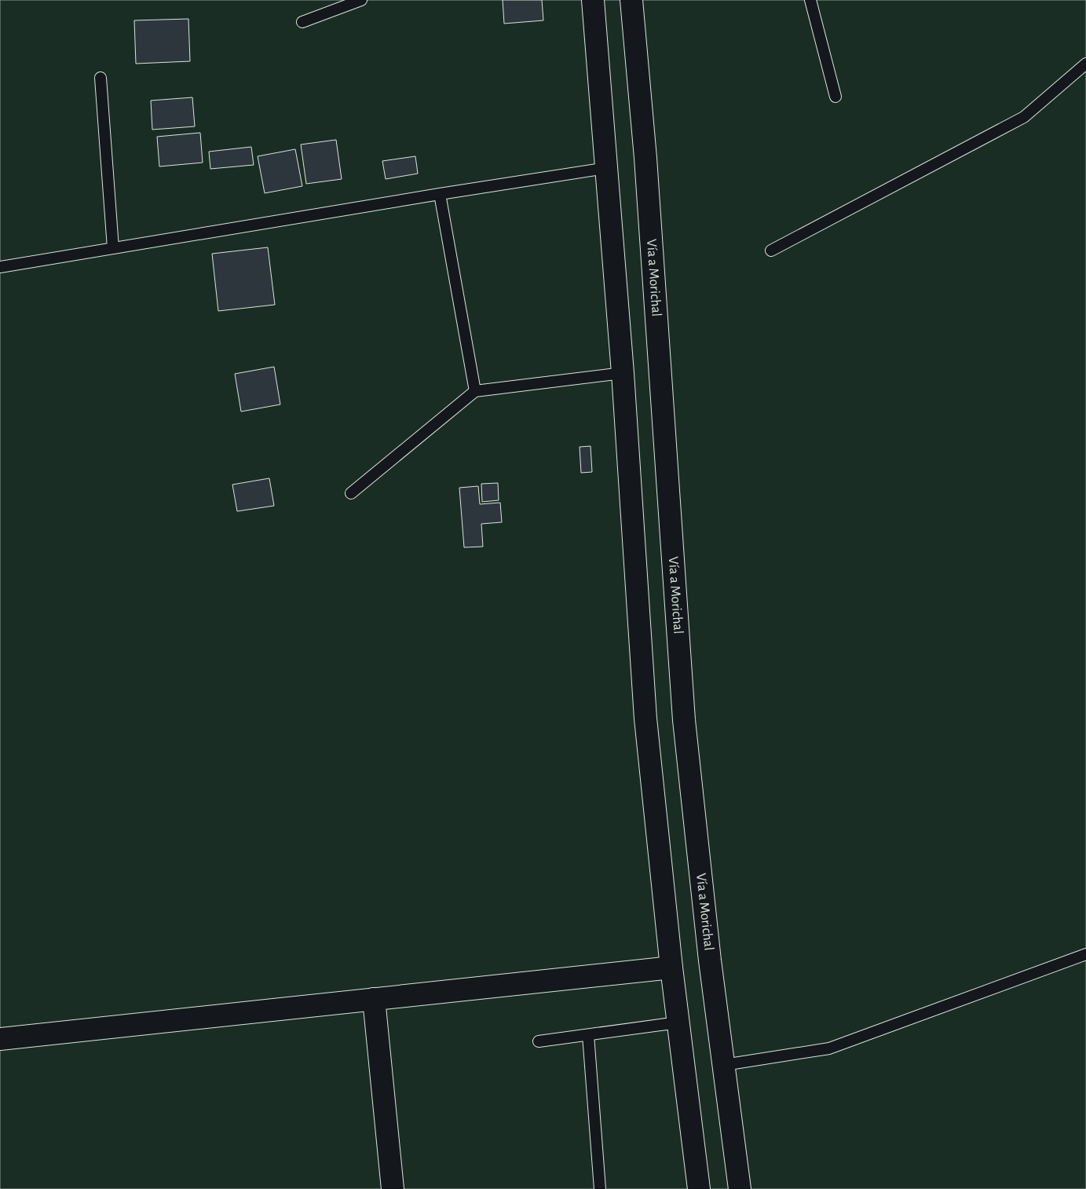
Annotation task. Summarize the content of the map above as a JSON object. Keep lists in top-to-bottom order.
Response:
{
  "streets": {
    "street": ["Vía a Morichal"]
  }
}
